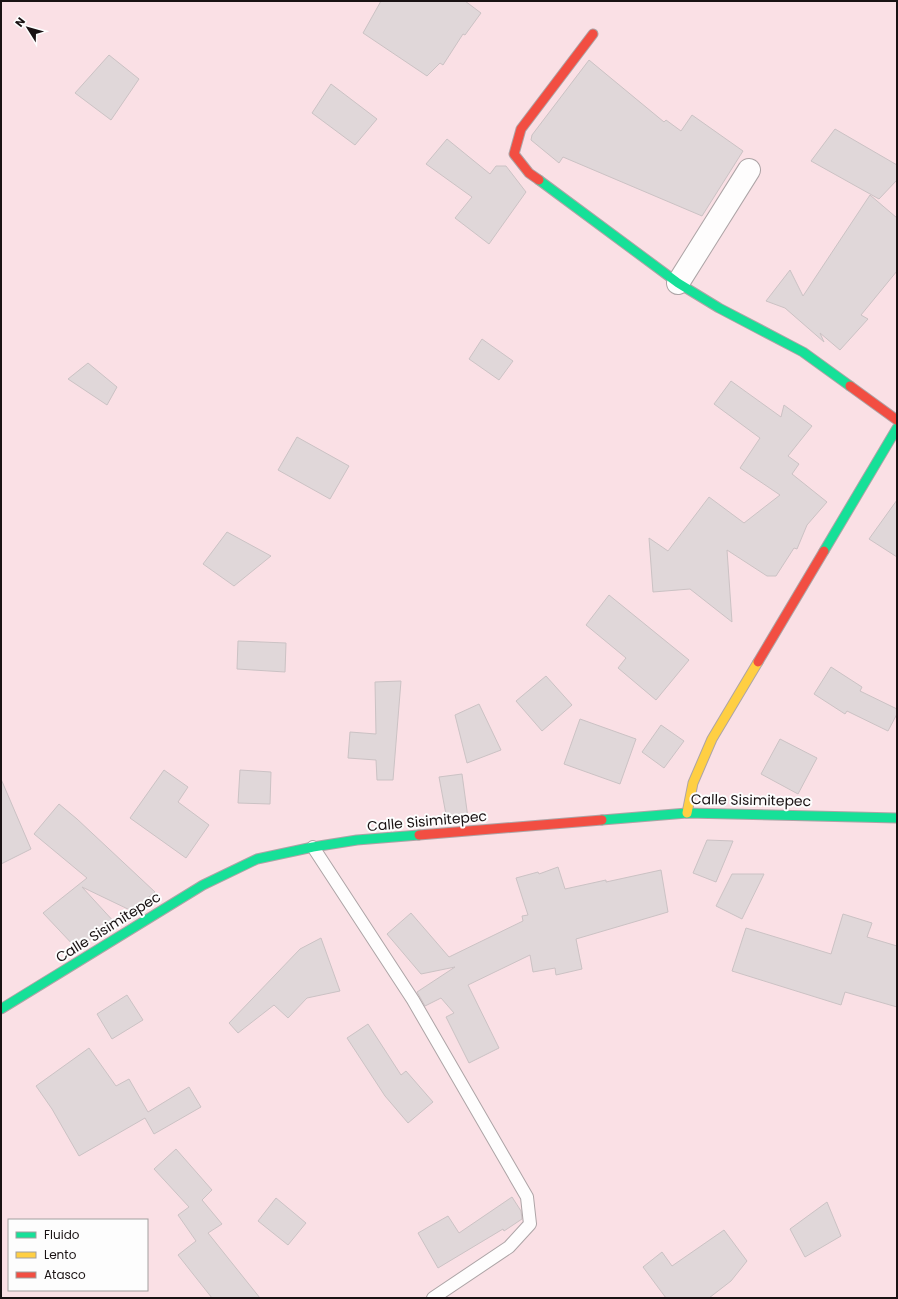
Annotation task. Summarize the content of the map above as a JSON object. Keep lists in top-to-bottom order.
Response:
{
  "streets": {
    "street": ["Calle Sisimitepec"]
  },
  "legend": ["Fluido", "Lento", "Atasco"],
  "north": "top left"
}
